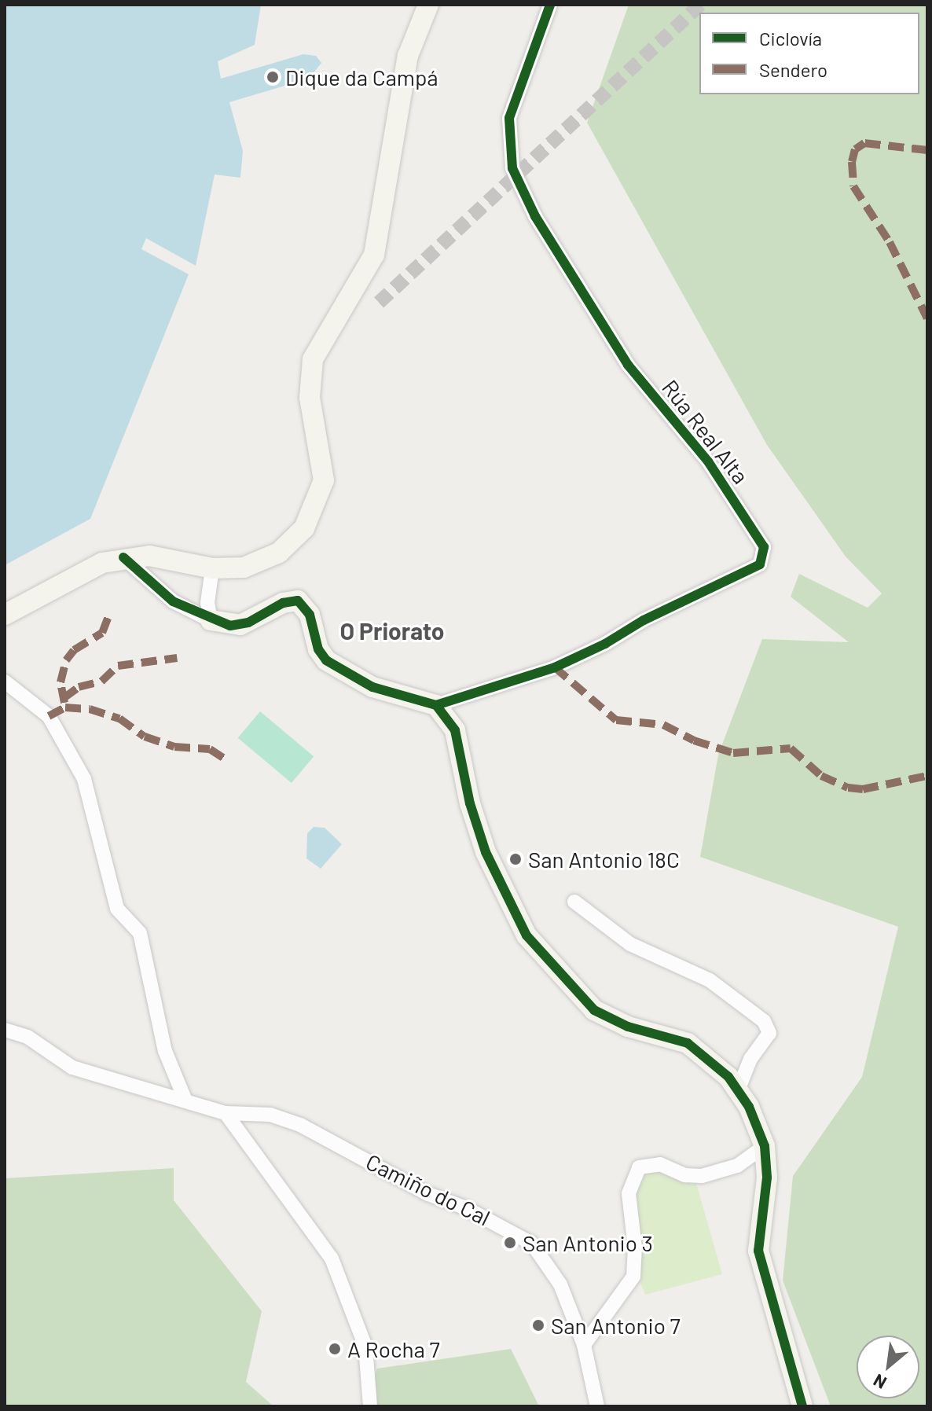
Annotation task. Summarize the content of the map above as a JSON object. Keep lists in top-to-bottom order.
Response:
{
  "streets": {
    "street": ["Rúa Real Alta", "Camiño do Cal"]
  },
  "districts": ["O Priorato"],
  "places": [
    "Dique da Campá",
    "San Antonio 18C",
    "San Antonio 3",
    "San Antonio 7",
    "A Rocha 7"
  ],
  "legend": ["Ciclovía", "Sendero"],
  "north": "bottom left"
}
